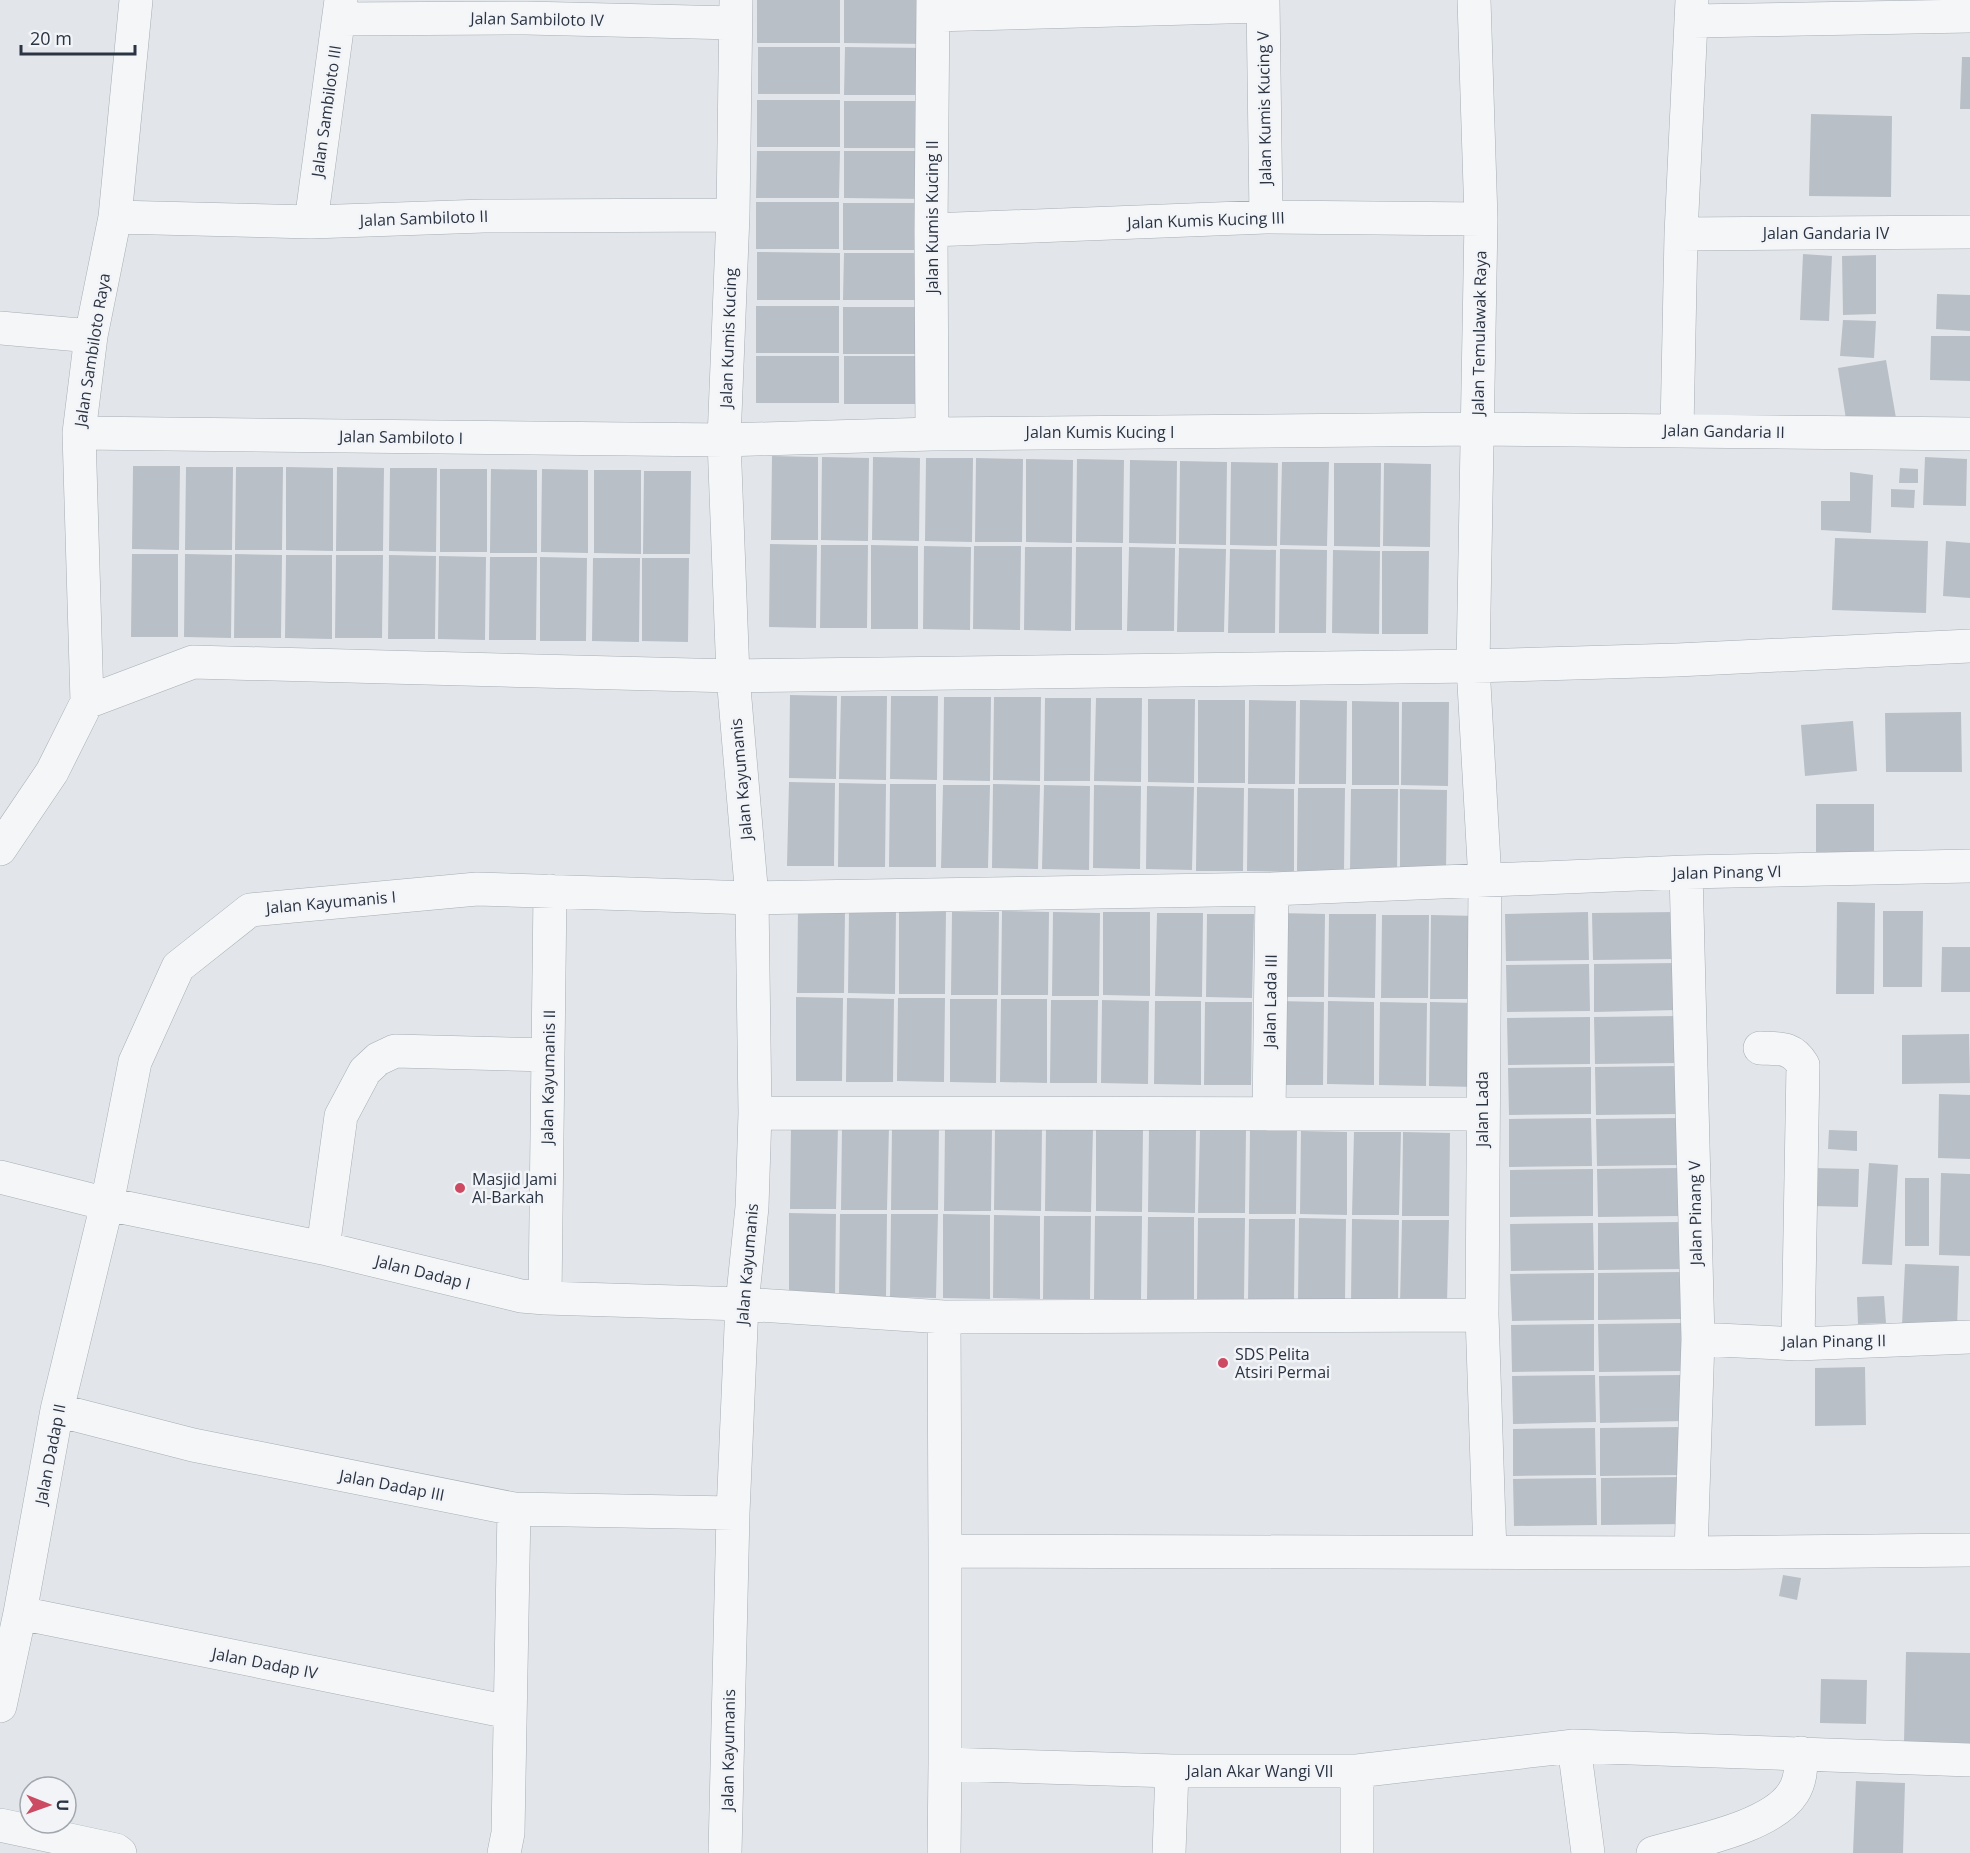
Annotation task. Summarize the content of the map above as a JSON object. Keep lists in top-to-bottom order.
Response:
{
  "streets": {
    "street": [
      "Jalan Sambiloto IV",
      "Jalan Kumis Kucing V",
      "Jalan Sambiloto III",
      "Jalan Kumis Kucing II",
      "Jalan Sambiloto II",
      "Jalan Kumis Kucing III",
      "Jalan Gandaria IV",
      "Jalan Temulawak Raya",
      "Jalan Kumis Kucing",
      "Jalan Sambiloto Raya",
      "Jalan Gandaria II",
      "Jalan Kumis Kucing I",
      "Jalan Sambiloto I",
      "Jalan Kayumanis",
      "Jalan Pinang VI",
      "Jalan Kayumanis I",
      "Jalan Lada III",
      "Jalan Kayumanis II",
      "Jalan Lada",
      "Jalan Pinang V",
      "Jalan Dadap I",
      "Jalan Pinang II",
      "Jalan Dadap II",
      "Jalan Dadap III",
      "Jalan Dadap IV",
      "Jalan Akar Wangi VII"
    ]
  },
  "crossings": [
    ["Jalan Sambiloto IV", "Jalan Sambiloto III"],
    ["Jalan Sambiloto IV", "Jalan Kumis Kucing"],
    ["Jalan Kumis Kucing V", "Jalan Kumis Kucing III"],
    ["Jalan Sambiloto III", "Jalan Sambiloto II"],
    ["Jalan Kumis Kucing II", "Jalan Kumis Kucing III"],
    ["Jalan Kumis Kucing II", "Jalan Kumis Kucing I"],
    ["Jalan Sambiloto II", "Jalan Kumis Kucing"],
    ["Jalan Sambiloto II", "Jalan Sambiloto Raya"],
    ["Jalan Kumis Kucing III", "Jalan Temulawak Raya"],
    ["Jalan Temulawak Raya", "Jalan Gandaria II"],
    ["Jalan Temulawak Raya", "Jalan Kumis Kucing I"],
    ["Jalan Temulawak Raya", "Jalan Lada"],
    ["Jalan Kumis Kucing", "Jalan Kumis Kucing I"],
    ["Jalan Kumis Kucing", "Jalan Sambiloto I"],
    ["Jalan Kumis Kucing", "Jalan Kayumanis"],
    ["Jalan Sambiloto Raya", "Jalan Sambiloto I"],
    ["Jalan Gandaria II", "Jalan Kumis Kucing I"],
    ["Jalan Kumis Kucing I", "Jalan Sambiloto I"],
    ["Jalan Kayumanis", "Jalan Kayumanis I"],
    ["Jalan Kayumanis", "Jalan Dadap I"],
    ["Jalan Kayumanis", "Jalan Dadap III"],
    ["Jalan Pinang VI", "Jalan Kayumanis I"],
    ["Jalan Pinang VI", "Jalan Lada III"],
    ["Jalan Pinang VI", "Jalan Lada"],
    ["Jalan Pinang VI", "Jalan Pinang V"],
    ["Jalan Kayumanis I", "Jalan Lada III"],
    ["Jalan Kayumanis I", "Jalan Kayumanis II"],
    ["Jalan Kayumanis I", "Jalan Dadap I"],
    ["Jalan Kayumanis I", "Jalan Dadap II"],
    ["Jalan Kayumanis II", "Jalan Dadap I"],
    ["Jalan Lada", "Jalan Dadap I"],
    ["Jalan Pinang V", "Jalan Pinang II"],
    ["Jalan Dadap I", "Jalan Dadap II"],
    ["Jalan Dadap II", "Jalan Dadap III"],
    ["Jalan Dadap II", "Jalan Dadap IV"]
  ],
  "places": ["Masjid Jami Al-Barkah", "SDS Pelita Atsiri Permai"],
  "scale_bar": "20 m",
  "north": "right"
}
